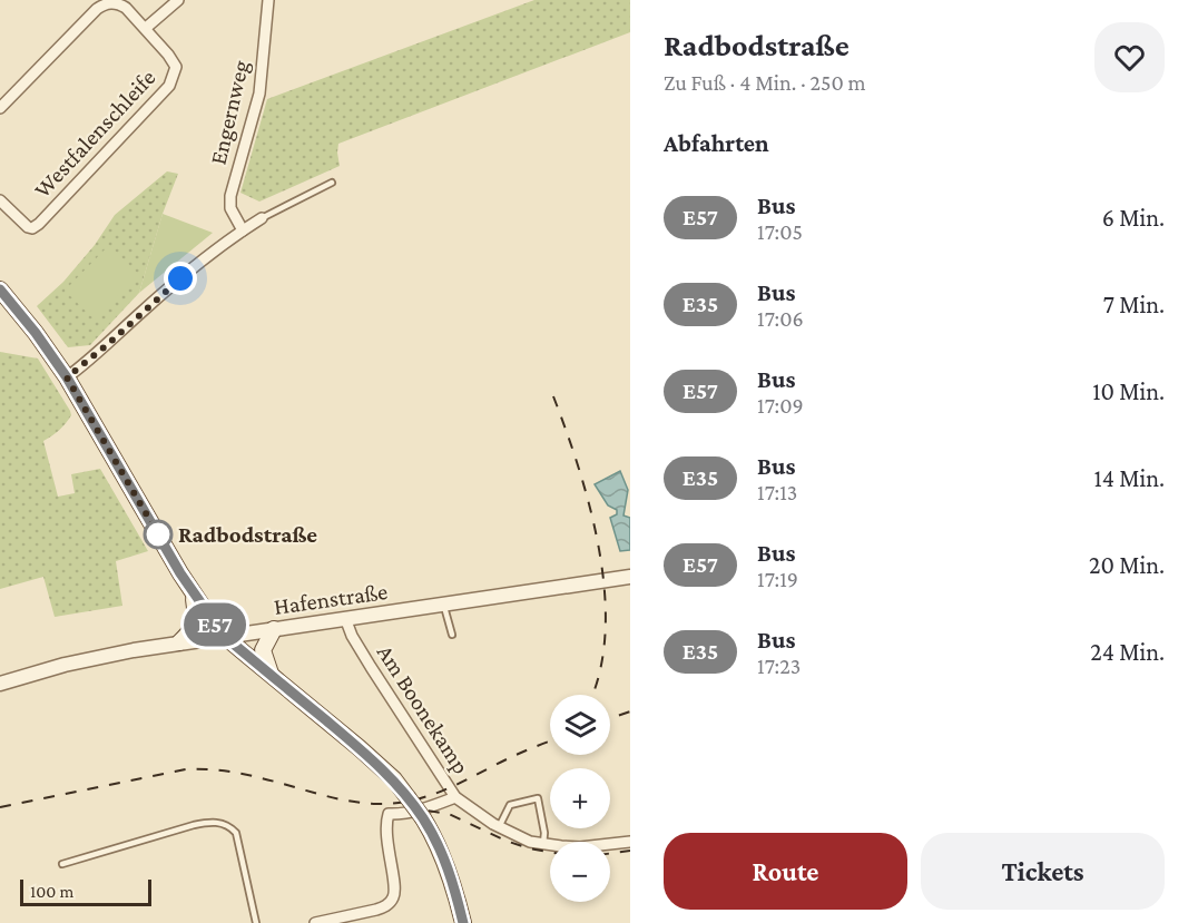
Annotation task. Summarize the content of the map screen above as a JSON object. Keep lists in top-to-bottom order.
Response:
{
  "streets": {
    "street": [
      "Engernweg",
      "Westfalenschleife",
      "Hafenstraße",
      "Am Boonekamp"
    ]
  },
  "crossings": [
    ["Hafenstraße", "Am Boonekamp"]
  ],
  "places": ["Radbodstraße"],
  "lines": ["bus line E57"],
  "scale_bar": "100 m",
  "page": {
    "on_map": "E57",
    "heading": [
      ["Radbodstraße", "Zu Fuß · 4 Min. · 250 m"],
      "Abfahrten"
    ],
    "list": [
      {
        "mark": "E57",
        "name": "Bus",
        "note": "17:05",
        "value": "6 Min."
      },
      {
        "mark": "E35",
        "name": "Bus",
        "note": "17:06",
        "value": "7 Min."
      },
      {
        "mark": "E57",
        "name": "Bus",
        "note": "17:09",
        "value": "10 Min."
      },
      {
        "mark": "E35",
        "name": "Bus",
        "note": "17:13",
        "value": "14 Min."
      },
      {
        "mark": "E57",
        "name": "Bus",
        "note": "17:19",
        "value": "20 Min."
      },
      {
        "mark": "E35",
        "name": "Bus",
        "note": "17:23",
        "value": "24 Min."
      }
    ],
    "map_buttons": ["+", "−"],
    "buttons": ["Route", "Tickets"],
    "scale": "100 m"
  }
}
